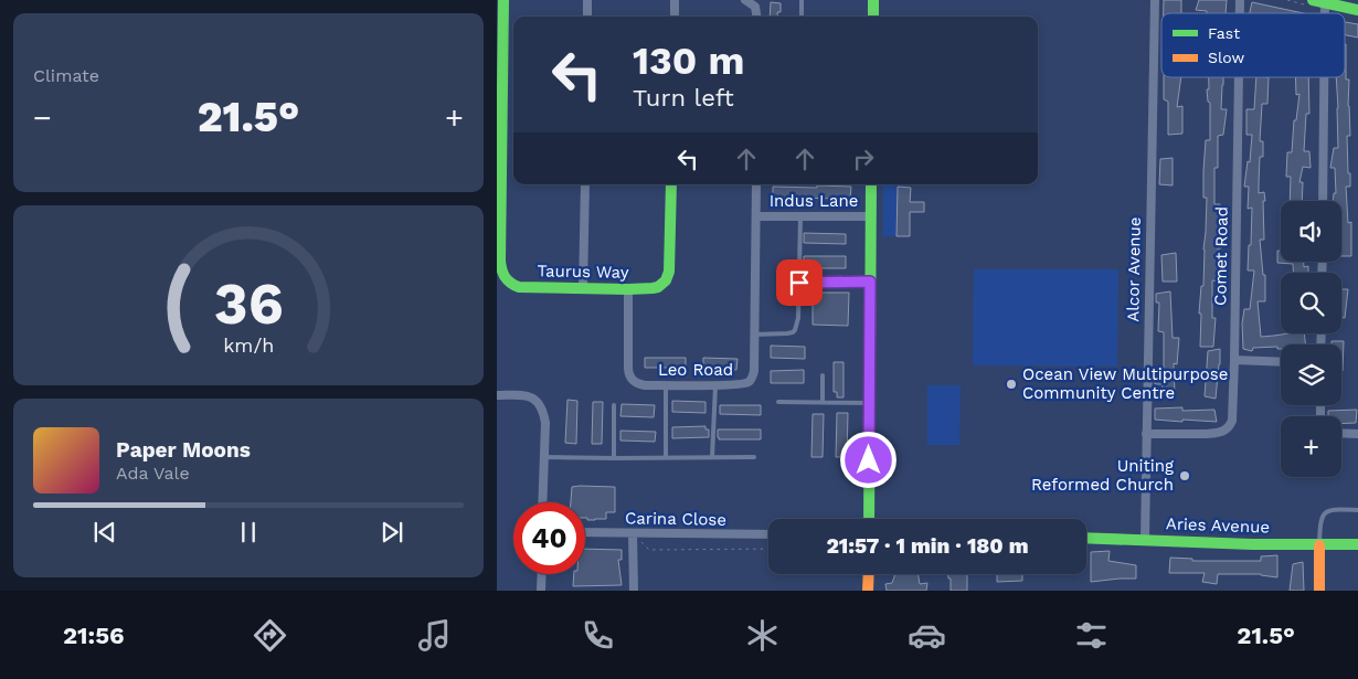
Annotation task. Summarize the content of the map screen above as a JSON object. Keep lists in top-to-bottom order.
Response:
{
  "streets": {
    "street": [
      "Indus Lane",
      "Comet Road",
      "Alcor Avenue",
      "Taurus Way",
      "Leo Road",
      "Carina Close",
      "Aries Avenue"
    ]
  },
  "crossings": [
    ["Indus Lane", "Leo Road"],
    ["Comet Road", "Alcor Avenue"],
    ["Alcor Avenue", "Aries Avenue"],
    ["Taurus Way", "Leo Road"]
  ],
  "places": ["Ocean View Multipurpose Community Centre", "Uniting Reformed Church"],
  "legend": ["Fast", "Slow"],
  "page": {
    "tile": "Climate",
    "turn": ["130 m", "Turn left"],
    "heat": ["−", "21.5°", "+"],
    "map_buttons": "+",
    "song": ["Paper Moons", "Ada Vale"],
    "limit": "40",
    "trip": "21:57 · 1 min · 180 m",
    "tabs": ["21:56", "21.5°"],
    "gauge": ["36", "km/h"]
  }
}
